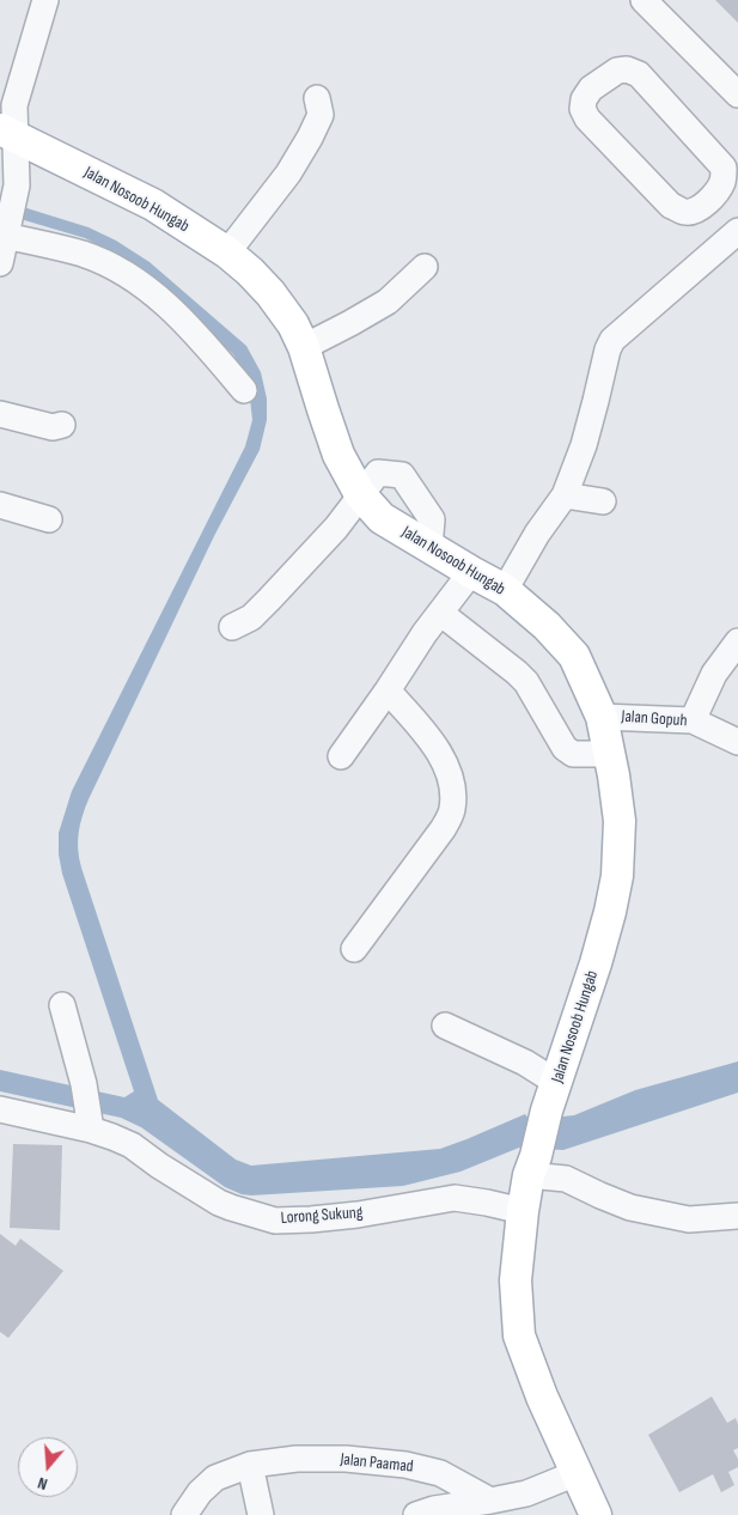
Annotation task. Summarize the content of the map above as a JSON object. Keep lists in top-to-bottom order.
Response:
{
  "streets": {
    "main road": ["Jalan Nosoob Hungab"],
    "street": ["Jalan Gopuh", "Lorong Sukung", "Jalan Paamad"]
  },
  "crossings": [
    ["Jalan Nosoob Hungab", "Jalan Gopuh"],
    ["Jalan Nosoob Hungab", "Lorong Sukung"]
  ],
  "north": "bottom"
}
